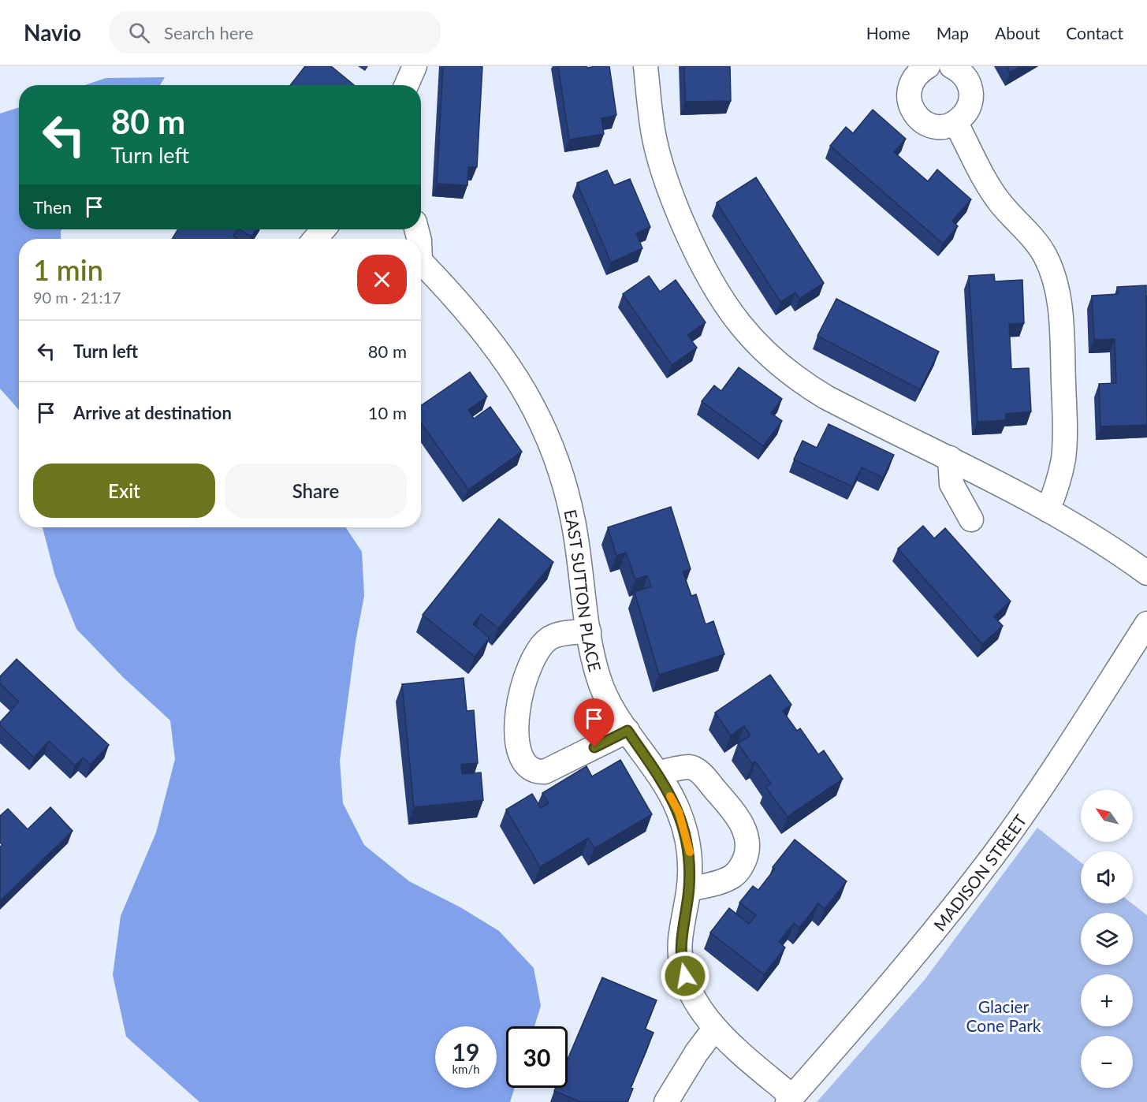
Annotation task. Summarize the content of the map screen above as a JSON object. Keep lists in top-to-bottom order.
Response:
{
  "streets": {
    "street": ["EAST SUTTON PLACE", "MADISON STREET"]
  },
  "crossings": [
    ["EAST SUTTON PLACE", "MADISON STREET"]
  ],
  "parks": ["Glacier Cone Park"],
  "north": "top left",
  "page": {
    "header": "Navio",
    "search": "Search here",
    "nav": [
      "Home",
      "Map",
      "About",
      "Contact"
    ],
    "turn": ["80 m", "Turn left"],
    "then": "Then",
    "heading": ["1 min", "90 m · 21:17"],
    "list": [
      {
        "name": "Turn left",
        "value": "80 m"
      },
      {
        "name": "Arrive at destination",
        "value": "10 m"
      }
    ],
    "buttons": ["Exit", "Share"],
    "map_buttons": ["+", "−"],
    "speed": "19 km/h",
    "limit": "30"
  }
}
